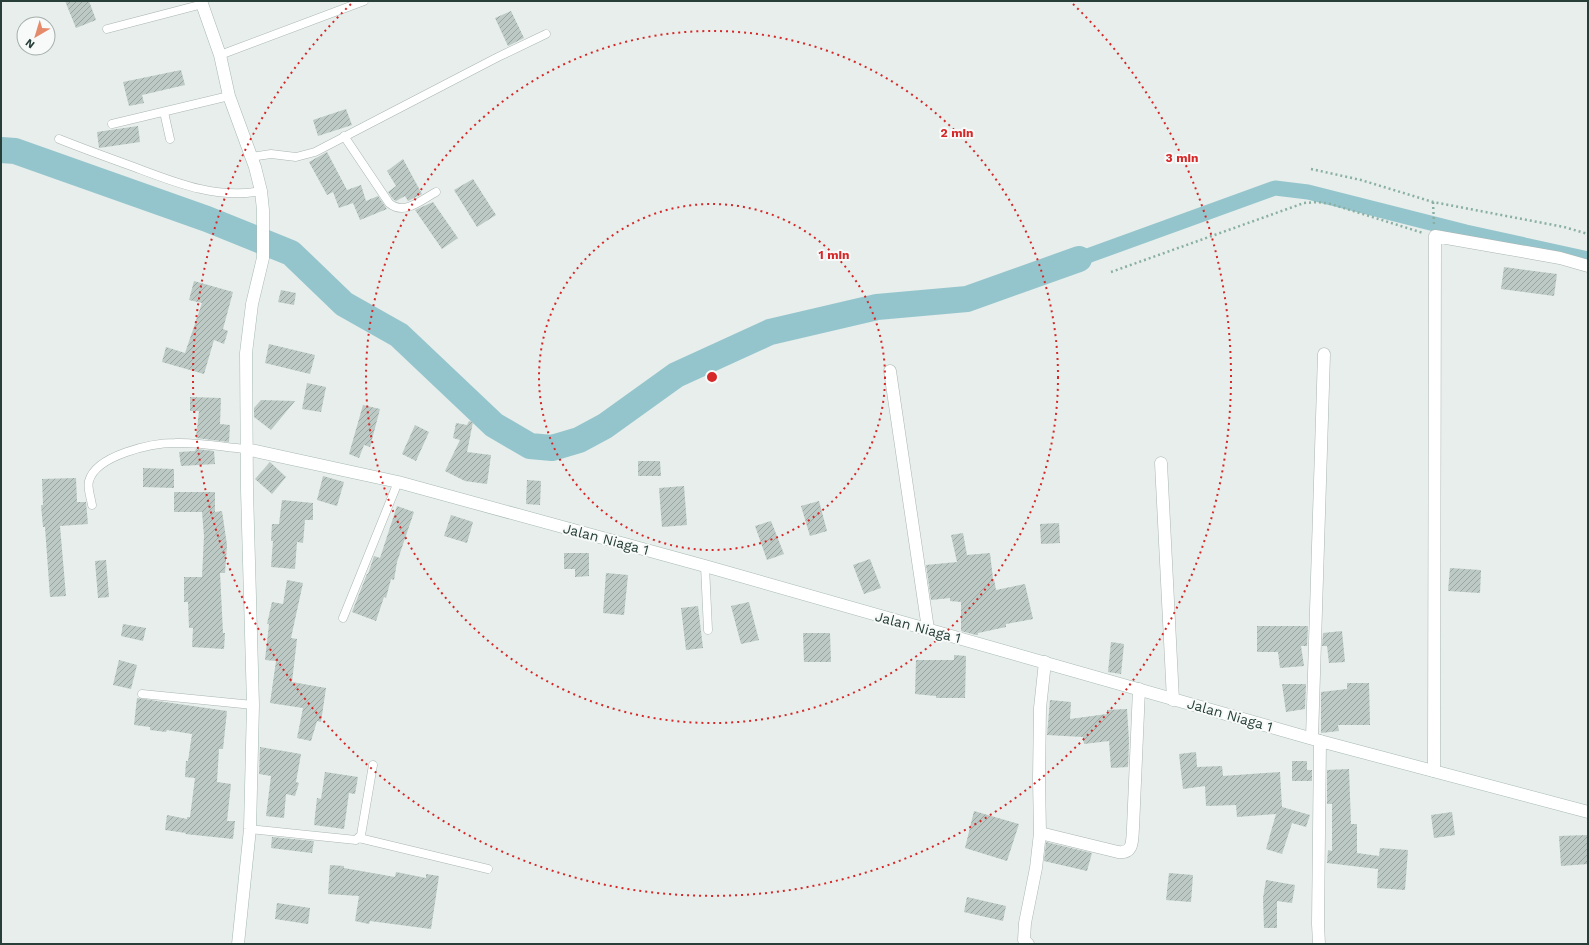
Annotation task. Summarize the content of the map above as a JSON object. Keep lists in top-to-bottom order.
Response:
{
  "streets": {
    "street": ["Jalan Niaga 1"]
  },
  "north": "bottom left",
  "rings": ["2 min", "3 min", "1 min"]
}
